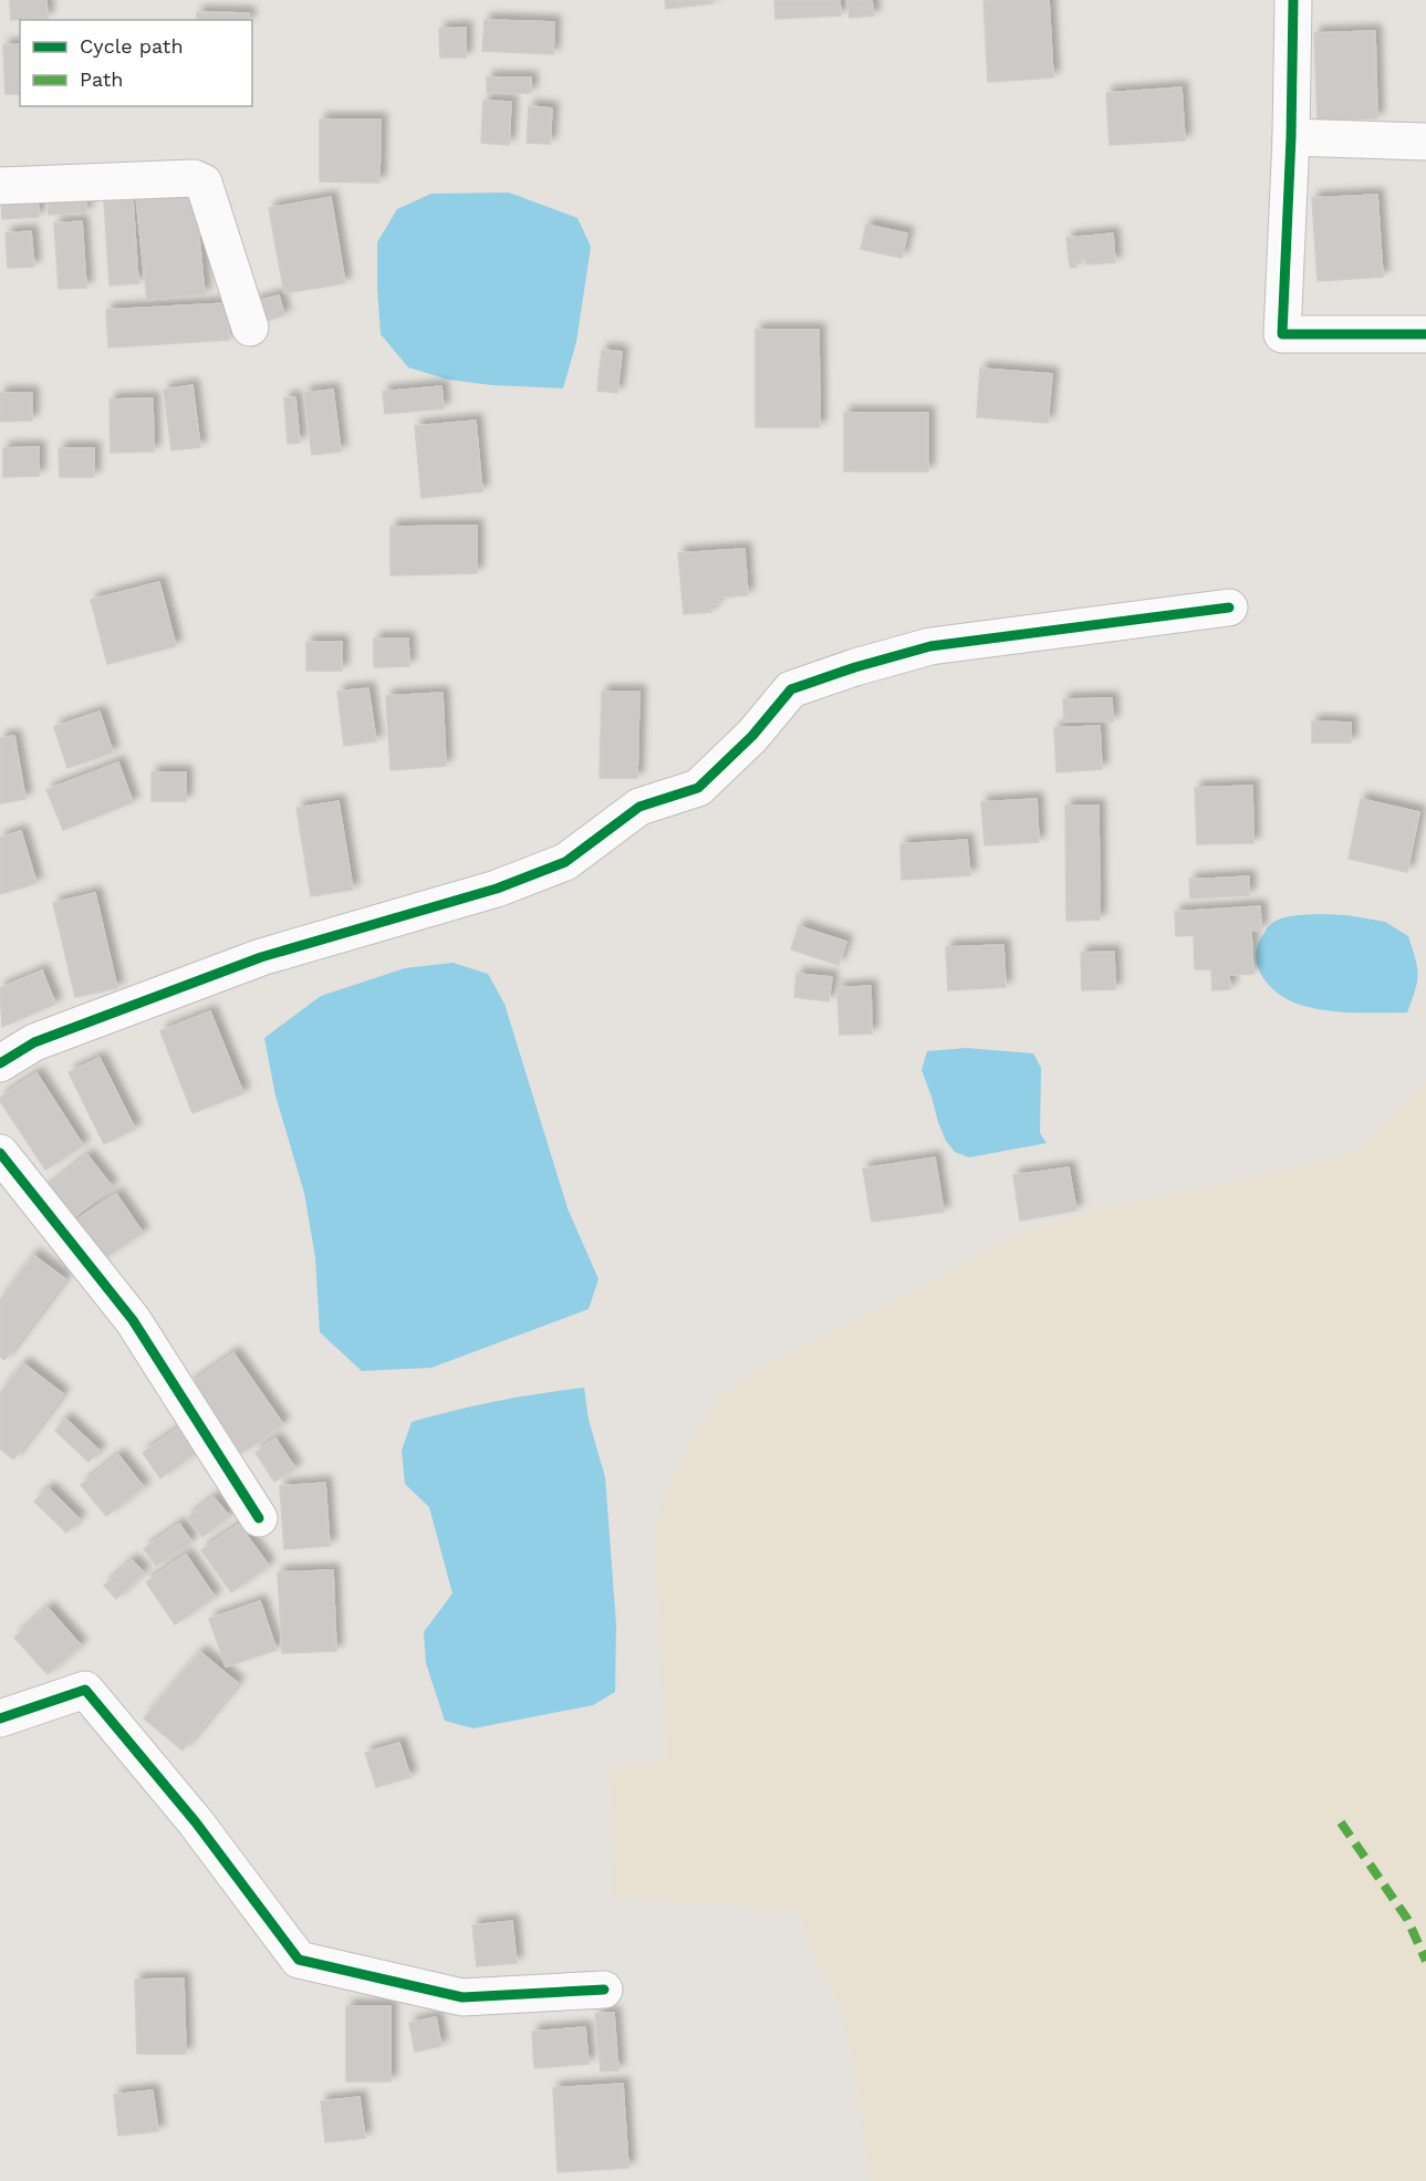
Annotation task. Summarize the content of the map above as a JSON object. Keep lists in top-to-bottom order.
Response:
{
  "legend": ["Cycle path", "Path"]
}
